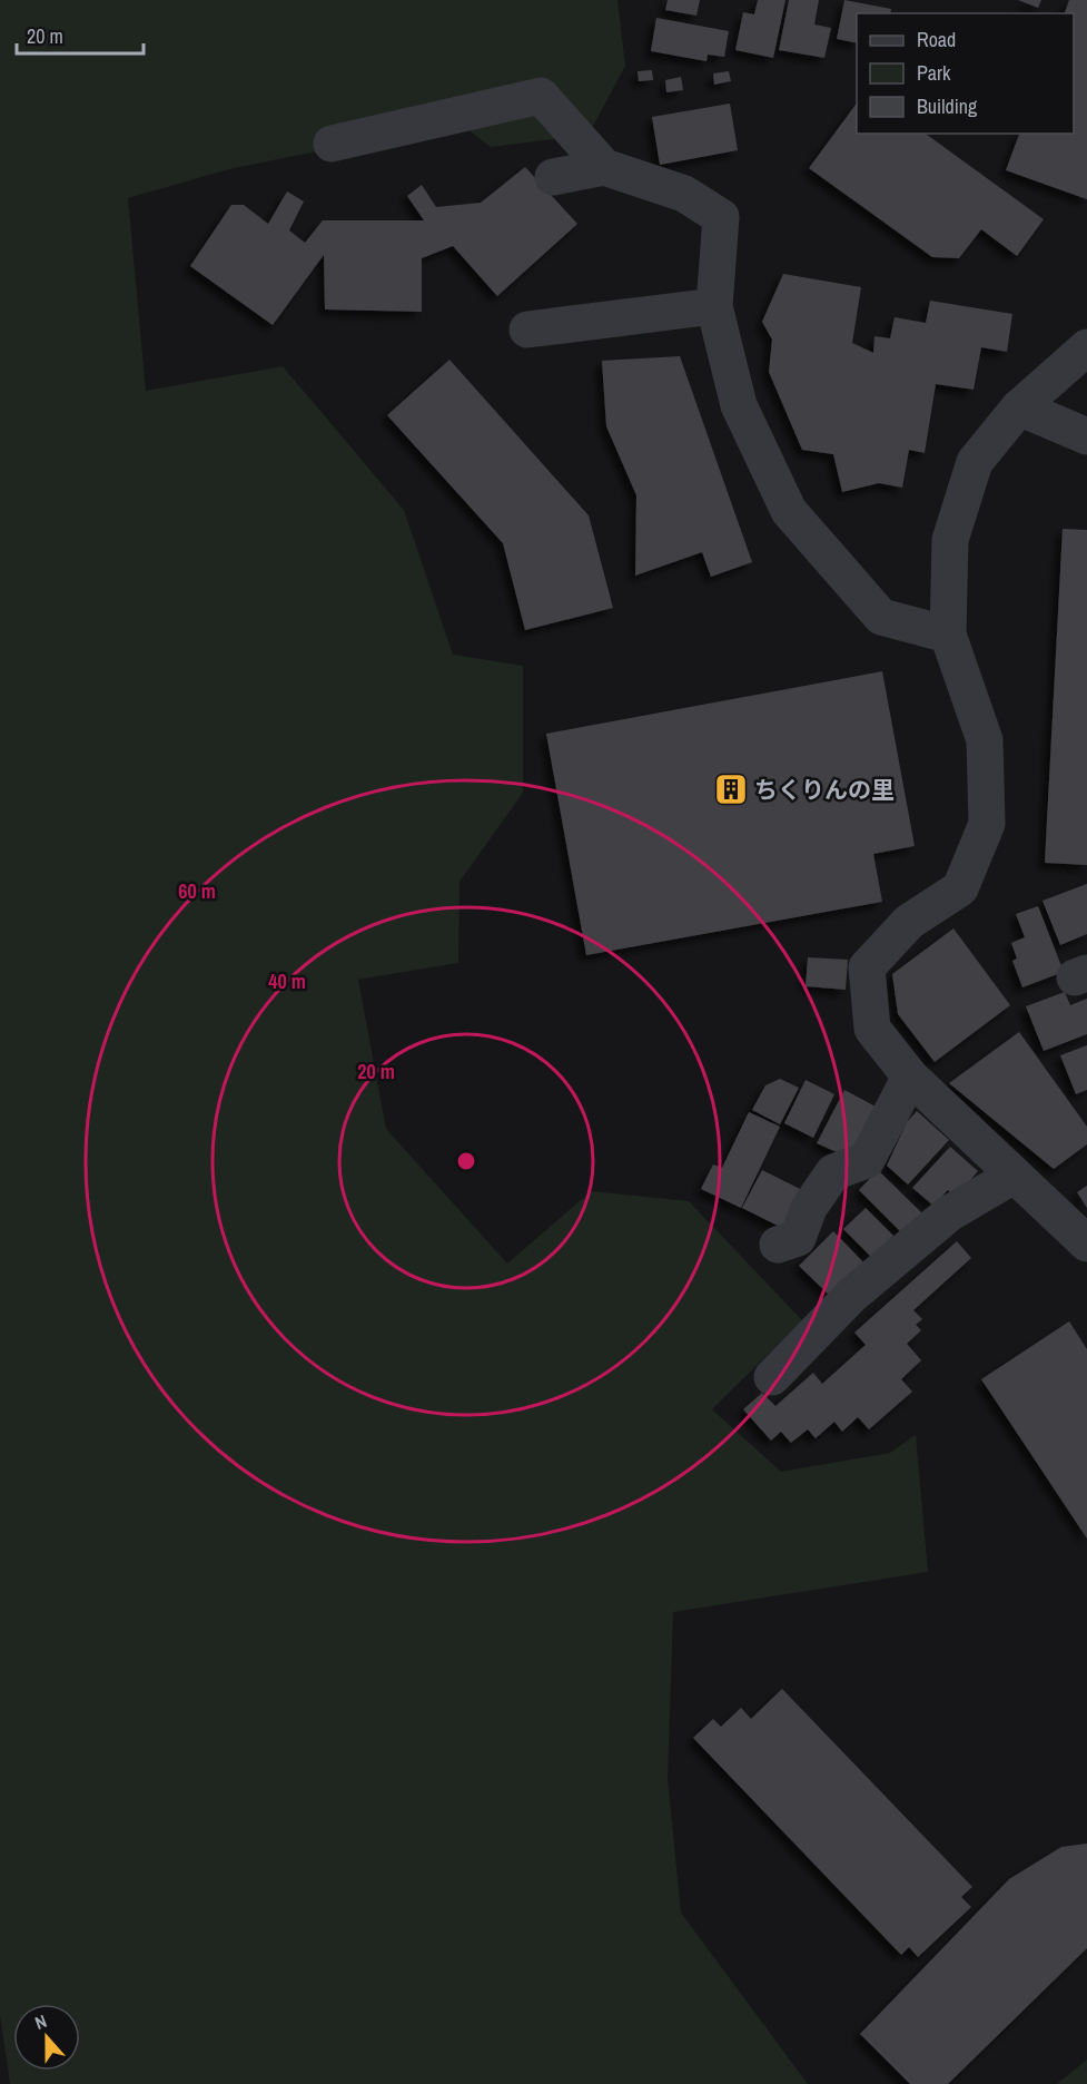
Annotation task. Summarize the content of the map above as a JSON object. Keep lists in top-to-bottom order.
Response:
{
  "places": {
    "building": ["ちくりんの里"]
  },
  "legend": ["Road", "Park", "Building"],
  "scale_bar": "20 m",
  "north": "top",
  "rings": ["60 m", "40 m", "20 m"]
}
